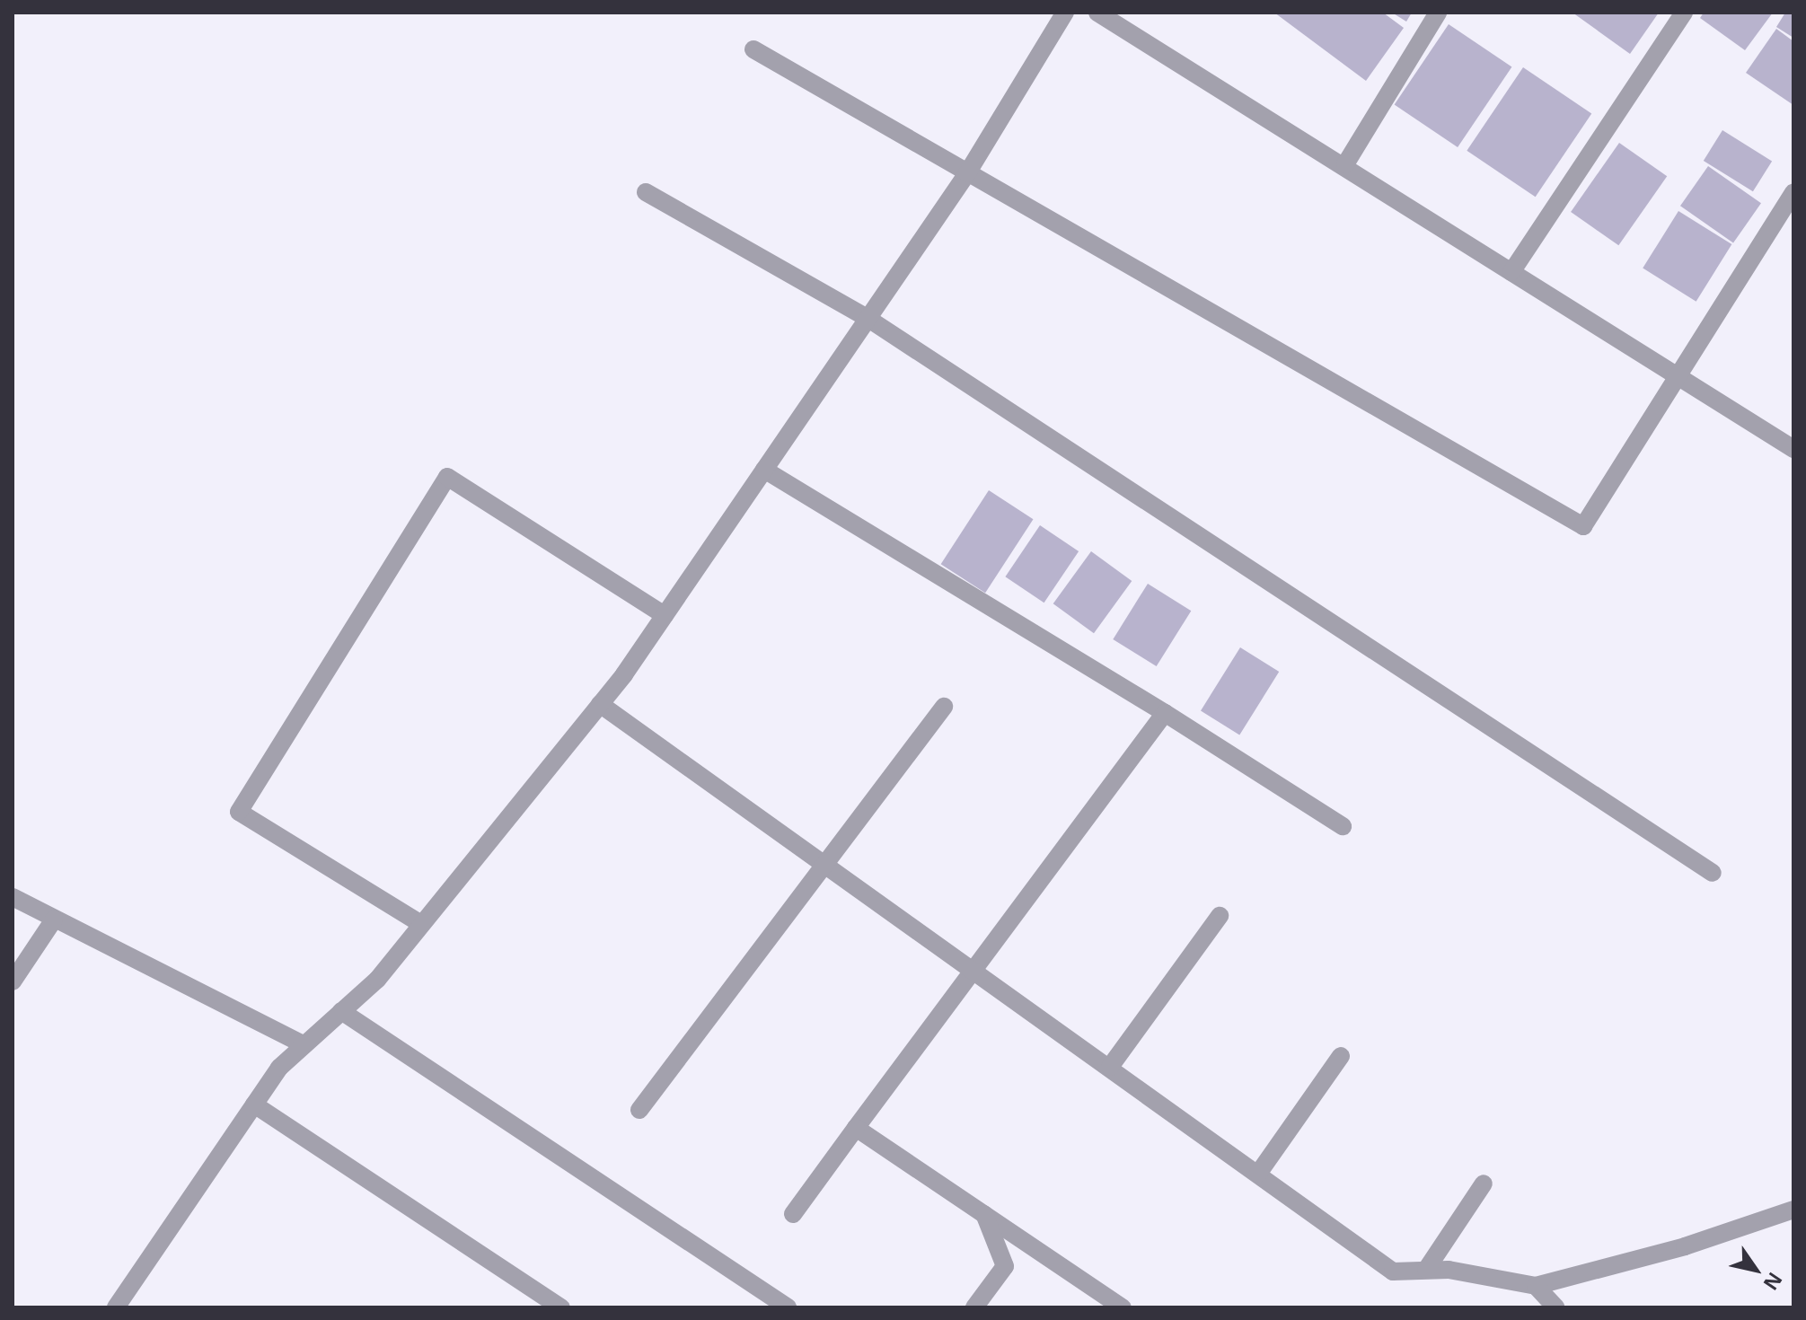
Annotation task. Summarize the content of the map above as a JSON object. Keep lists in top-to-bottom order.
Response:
{
  "north": "bottom right"
}
